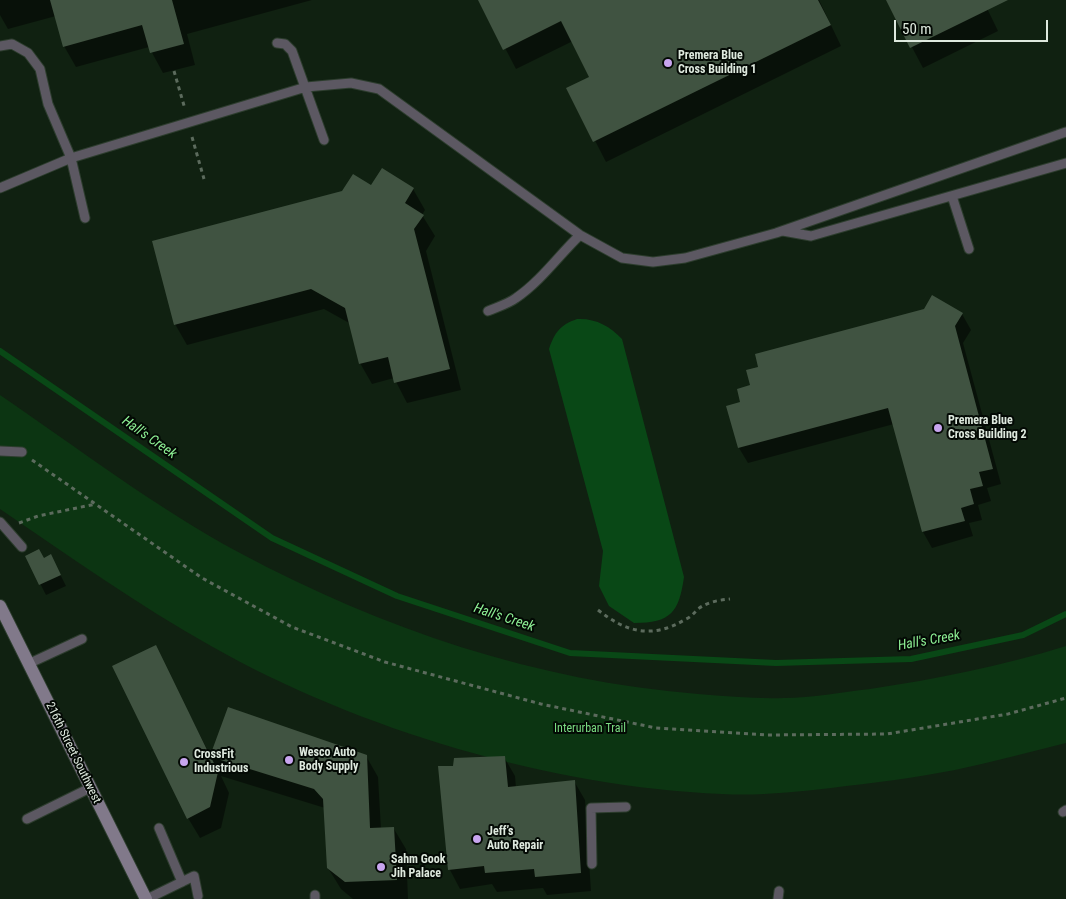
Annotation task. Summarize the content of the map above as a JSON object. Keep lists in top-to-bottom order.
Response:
{
  "streets": {
    "street": ["216th Street Southwest"]
  },
  "water": ["Hall's Creek"],
  "parks": ["Interurban Trail"],
  "places": [
    "Premera Blue Cross Building 1",
    "Premera Blue Cross Building 2",
    "Wesco Auto Body Supply",
    "CrossFit Industrious",
    "Jeff’s Auto Repair",
    "Sahm Gook Jih Palace"
  ],
  "scale_bar": "50 m"
}
